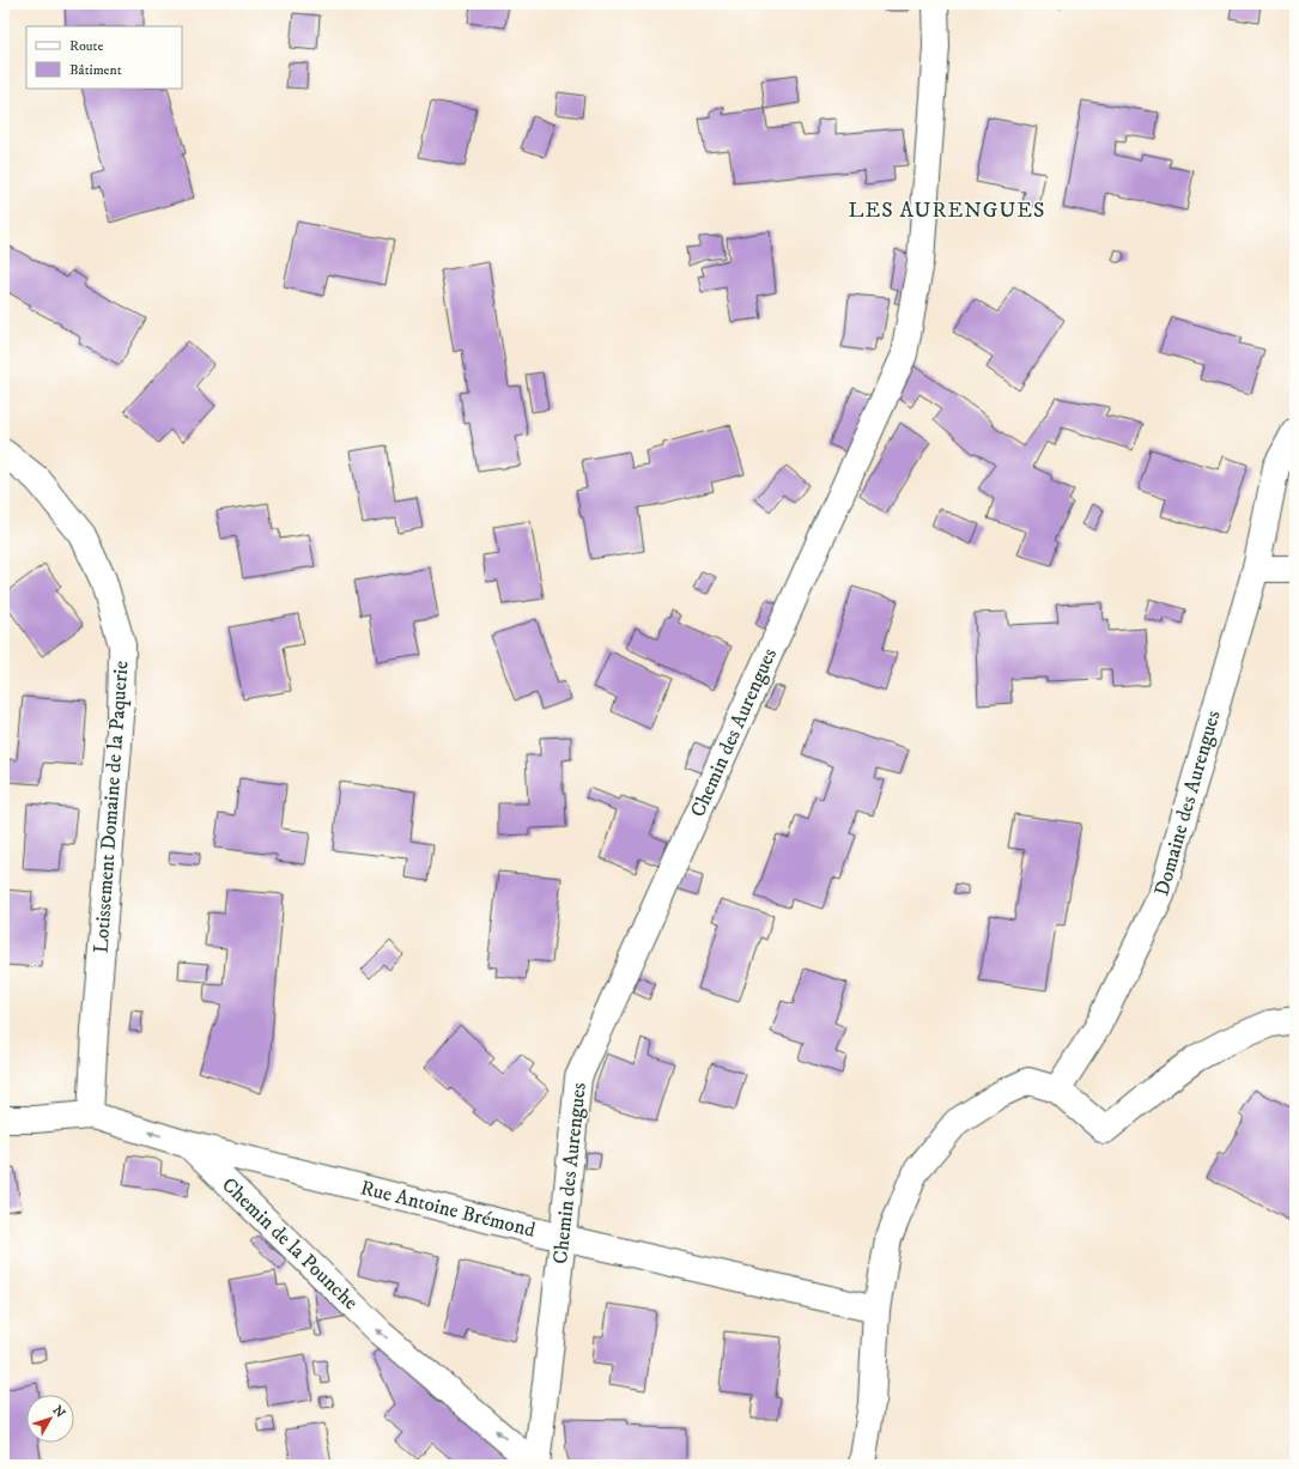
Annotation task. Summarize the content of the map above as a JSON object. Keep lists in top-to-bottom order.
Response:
{
  "streets": {
    "street": [
      "Chemin des Aurengues",
      "Domaine des Aurengues",
      "Lotissement Domaine de la Paquerie",
      "Rue Antoine Brémond",
      "Chemin de la Pounche"
    ]
  },
  "crossings": [
    ["Chemin des Aurengues", "Rue Antoine Brémond"],
    ["Chemin des Aurengues", "Chemin de la Pounche"],
    ["Lotissement Domaine de la Paquerie", "Chemin de la Pounche"],
    ["Rue Antoine Brémond", "Chemin de la Pounche"]
  ],
  "one_way": ["Chemin de la Pounche"],
  "districts": ["LES AURENGUES"],
  "legend": ["Route", "Bâtiment"],
  "north": "top right"
}
